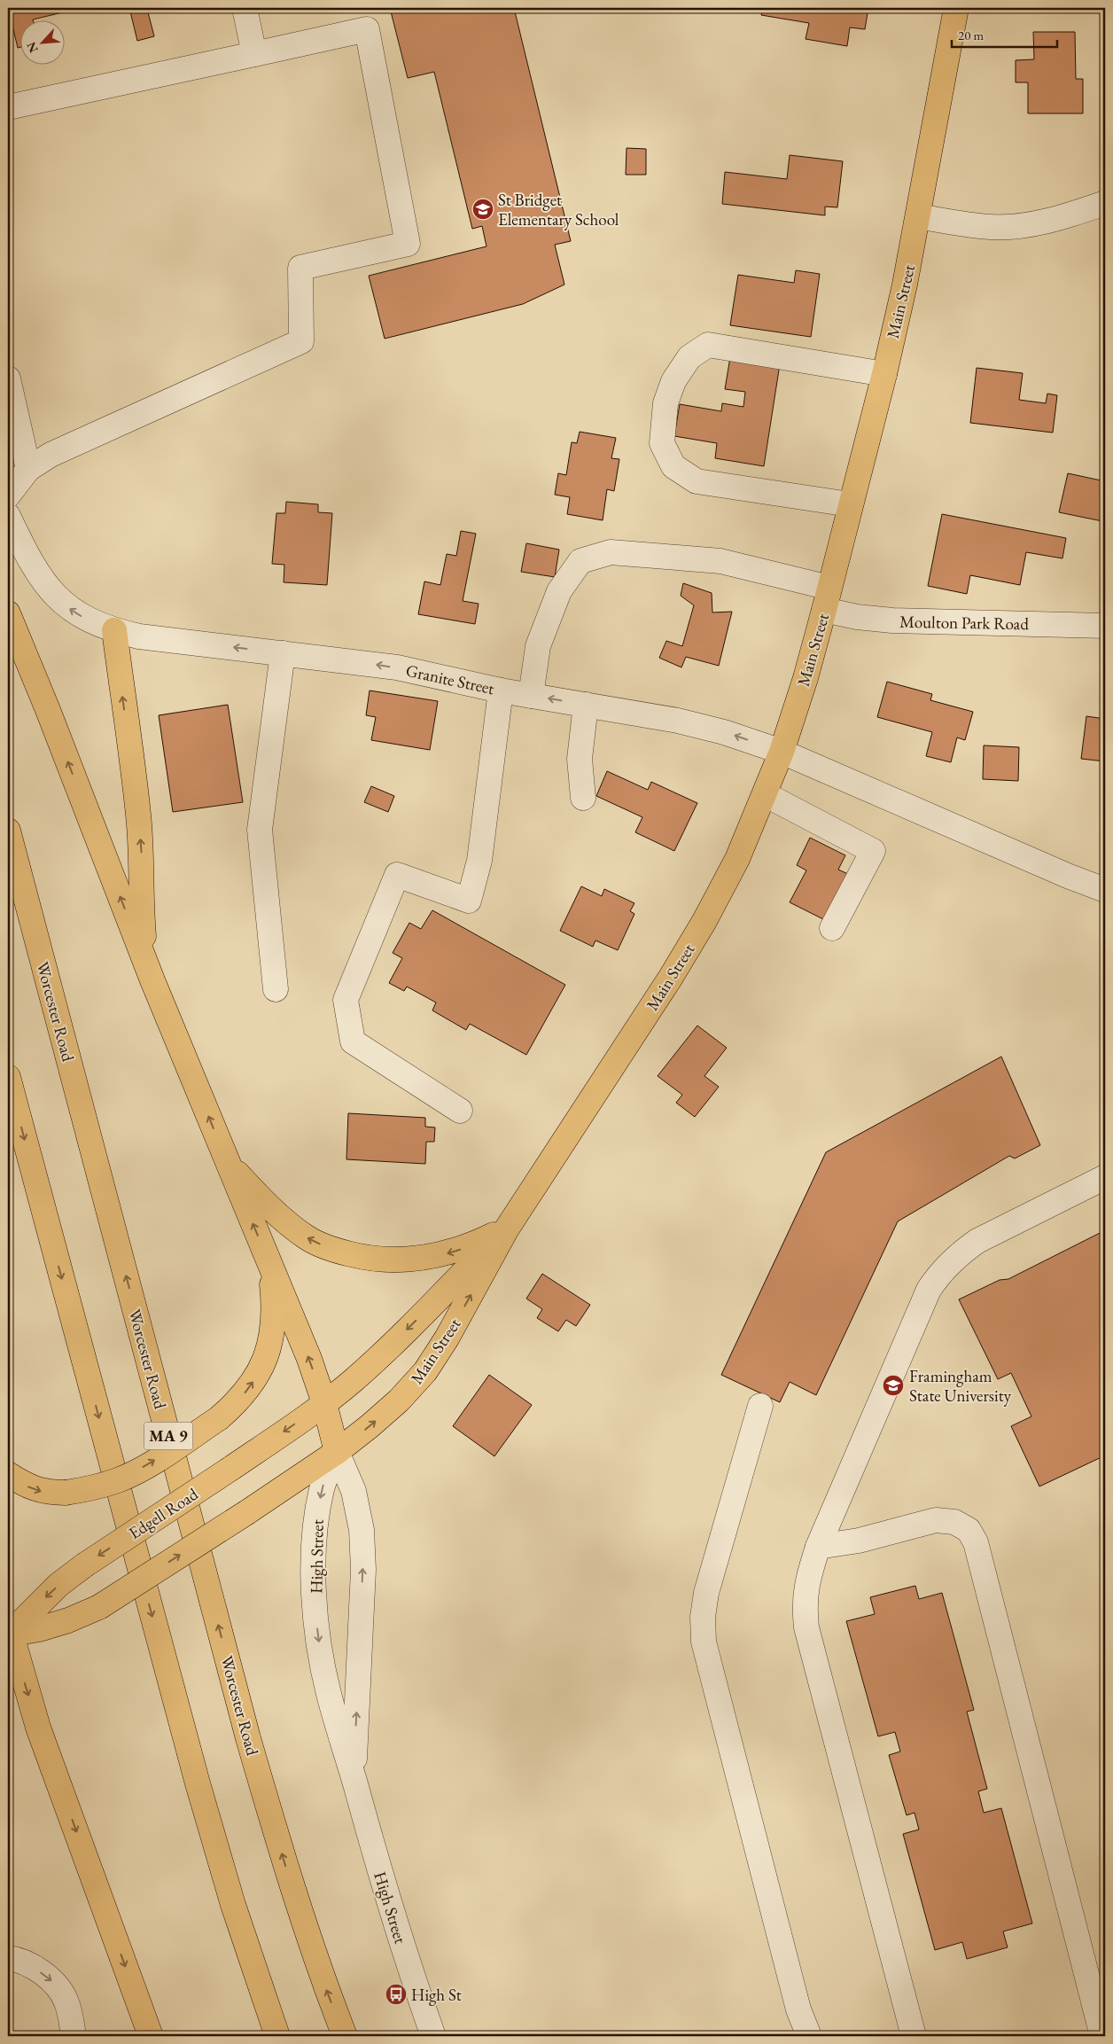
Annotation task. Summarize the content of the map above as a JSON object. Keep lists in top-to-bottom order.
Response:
{
  "streets": {
    "main road": [
      "Main Street",
      "Worcester Road",
      "MA 9",
      "Edgell Road"
    ],
    "street": ["Moulton Park Road", "Granite Street", "High Street"]
  },
  "crossings": [
    ["Main Street", "Moulton Park Road"],
    ["Main Street", "Granite Street"],
    ["Main Street", "Edgell Road"],
    ["Main Street", "High Street"],
    ["Moulton Park Road", "Granite Street"]
  ],
  "one_way": ["Granite Street"],
  "places": {
    "school or university": ["St Bridget Elementary School", "Framingham State University"],
    "bus stop": ["High St"]
  },
  "scale_bar": "20 m",
  "north": "bottom left"
}
